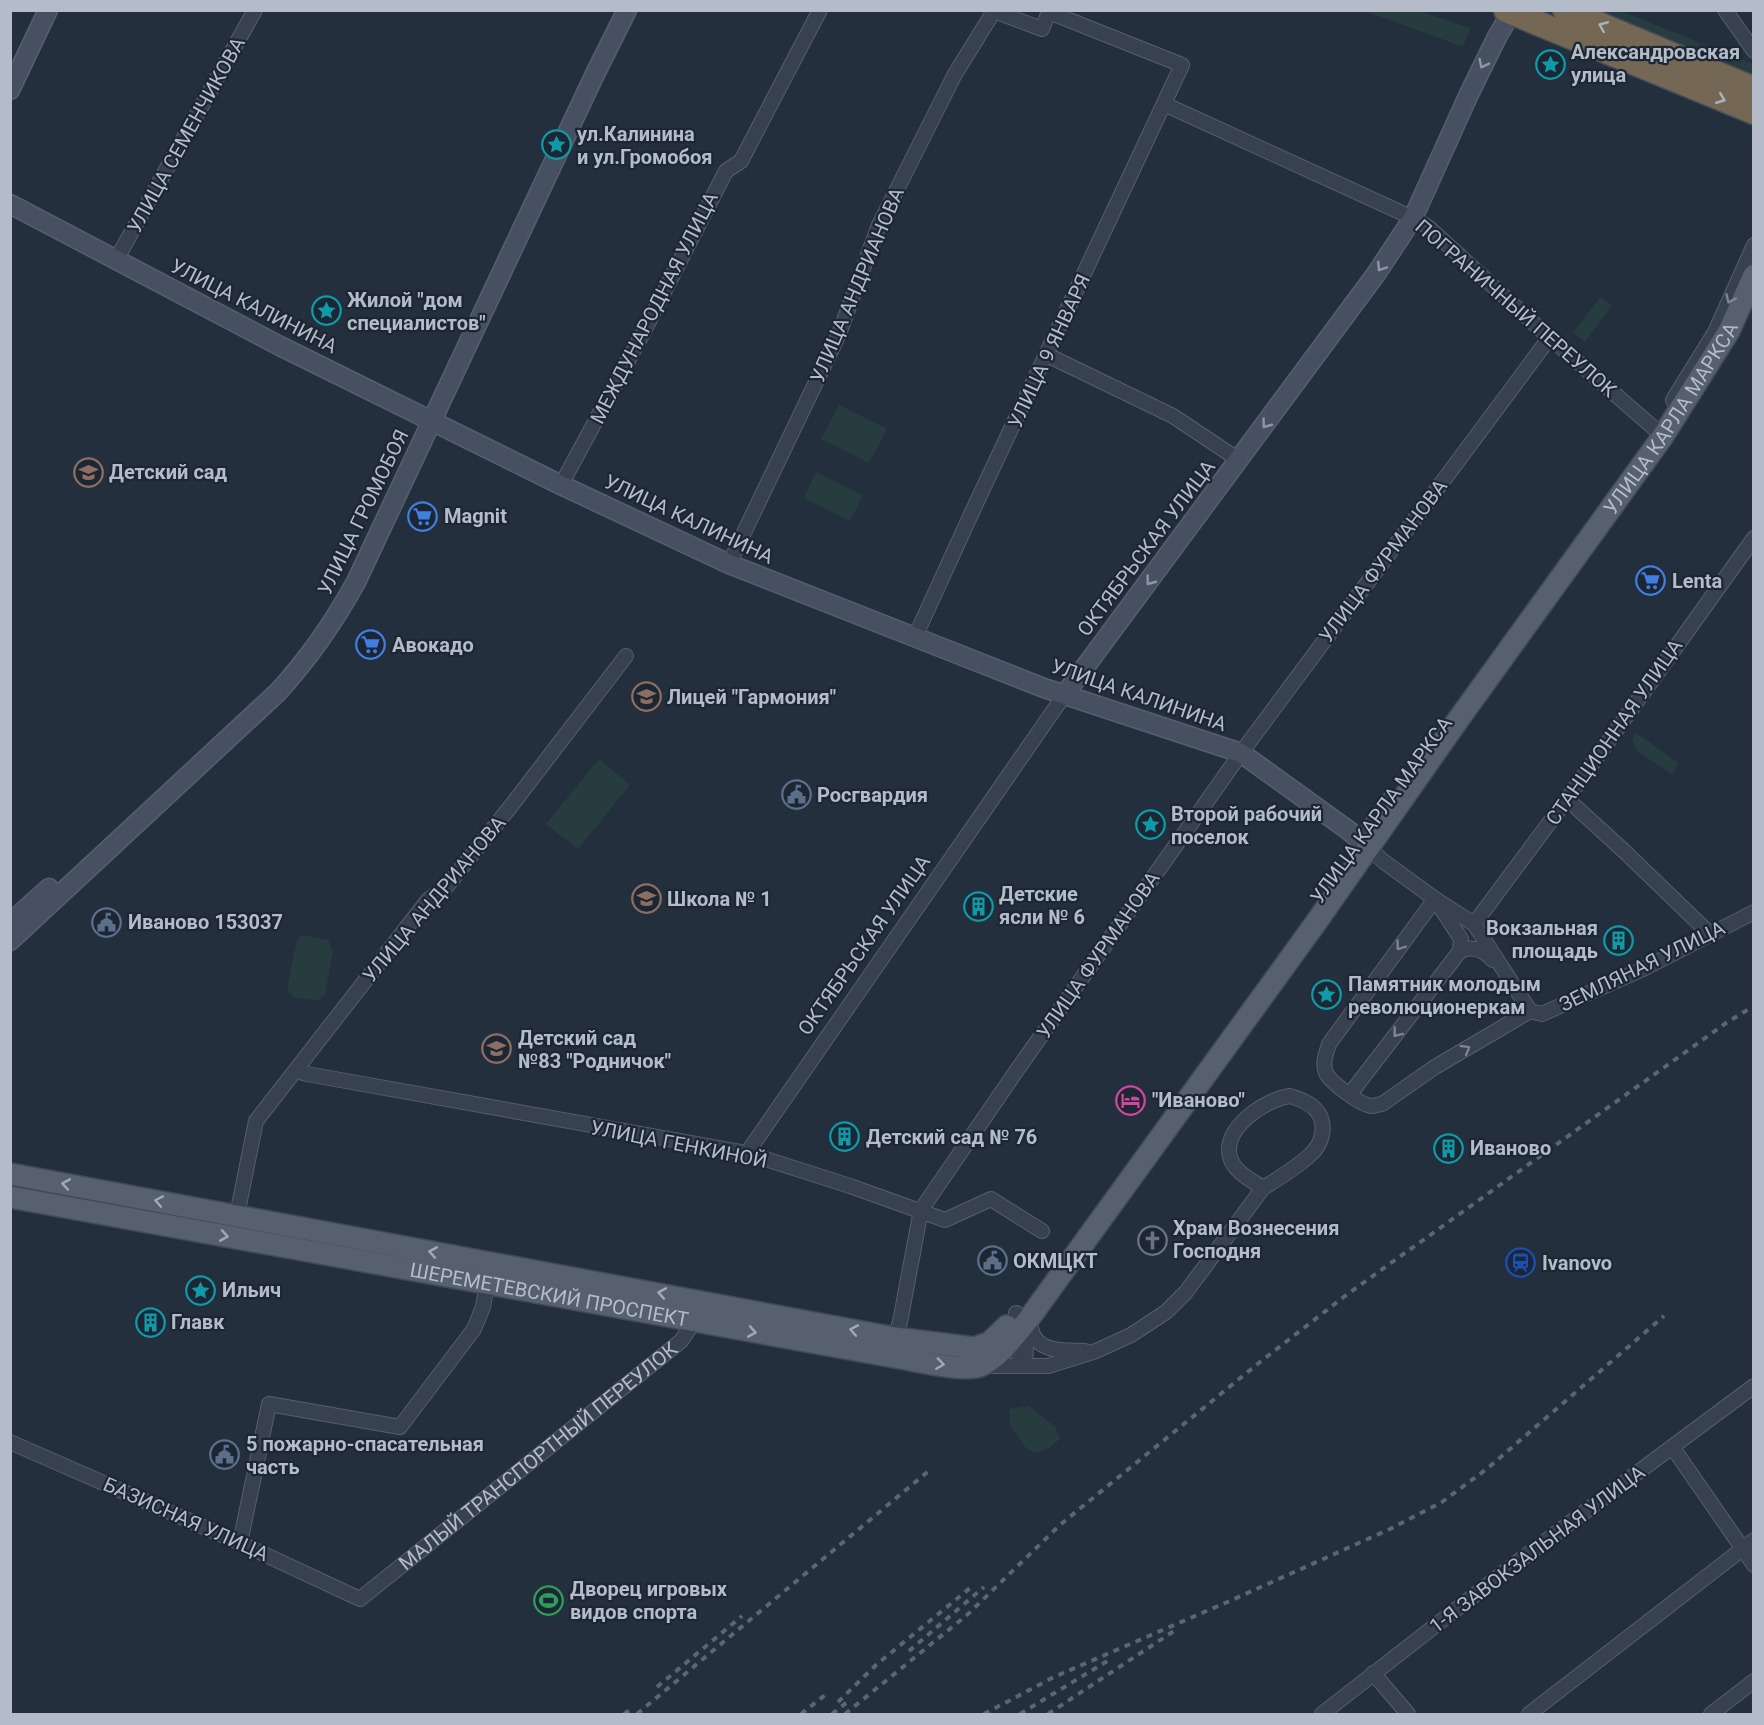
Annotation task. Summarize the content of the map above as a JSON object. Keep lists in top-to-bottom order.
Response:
{
  "streets": {
    "main road": [
      "УЛИЦА КАЛИНИНА",
      "УЛИЦА КАРЛА МАРКСА",
      "УЛИЦА ГРОМОБОЯ",
      "ОКТЯБРЬСКАЯ УЛИЦА",
      "ШЕРЕМЕТЕВСКИЙ ПРОСПЕКТ",
      "МАЛЫЙ ТРАНСПОРТНЫЙ ПЕРЕУЛОК"
    ],
    "street": [
      "УЛИЦА СЕМЕНЧИКОВА",
      "УЛИЦА АНДРИАНОВА",
      "МЕЖДУНАРОДНАЯ УЛИЦА",
      "ПОГРАНИЧНЫЙ ПЕРЕУЛОК",
      "УЛИЦА 9 ЯНВАРЯ",
      "УЛИЦА ФУРМАНОВА",
      "СТАНЦИОННАЯ УЛИЦА",
      "ЗЕМЛЯНАЯ УЛИЦА",
      "УЛИЦА ГЕНКИНОЙ",
      "БАЗИСНАЯ УЛИЦА",
      "1-Я ЗАВОКЗАЛЬНАЯ УЛИЦА"
    ]
  },
  "crossings": [
    ["УЛИЦА СЕМЕНЧИКОВА", "УЛИЦА КАЛИНИНА"],
    ["УЛИЦА АНДРИАНОВА", "УЛИЦА КАЛИНИНА"],
    ["УЛИЦА АНДРИАНОВА", "УЛИЦА 9 ЯНВАРЯ"],
    ["УЛИЦА АНДРИАНОВА", "УЛИЦА ГЕНКИНОЙ"],
    ["УЛИЦА АНДРИАНОВА", "ШЕРЕМЕТЕВСКИЙ ПРОСПЕКТ"],
    ["УЛИЦА КАЛИНИНА", "МЕЖДУНАРОДНАЯ УЛИЦА"],
    ["УЛИЦА КАЛИНИНА", "УЛИЦА 9 ЯНВАРЯ"],
    ["УЛИЦА КАЛИНИНА", "УЛИЦА КАРЛА МАРКСА"],
    ["УЛИЦА КАЛИНИНА", "УЛИЦА ГРОМОБОЯ"],
    ["УЛИЦА КАЛИНИНА", "ОКТЯБРЬСКАЯ УЛИЦА"],
    ["УЛИЦА КАЛИНИНА", "УЛИЦА ФУРМАНОВА"],
    ["ПОГРАНИЧНЫЙ ПЕРЕУЛОК", "УЛИЦА 9 ЯНВАРЯ"],
    ["ПОГРАНИЧНЫЙ ПЕРЕУЛОК", "УЛИЦА КАРЛА МАРКСА"],
    ["ПОГРАНИЧНЫЙ ПЕРЕУЛОК", "ОКТЯБРЬСКАЯ УЛИЦА"],
    ["ПОГРАНИЧНЫЙ ПЕРЕУЛОК", "УЛИЦА ФУРМАНОВА"],
    ["УЛИЦА КАРЛА МАРКСА", "ШЕРЕМЕТЕВСКИЙ ПРОСПЕКТ"],
    ["ОКТЯБРЬСКАЯ УЛИЦА", "УЛИЦА ГЕНКИНОЙ"],
    ["УЛИЦА ФУРМАНОВА", "УЛИЦА ГЕНКИНОЙ"],
    ["УЛИЦА ФУРМАНОВА", "ШЕРЕМЕТЕВСКИЙ ПРОСПЕКТ"],
    ["ШЕРЕМЕТЕВСКИЙ ПРОСПЕКТ", "МАЛЫЙ ТРАНСПОРТНЫЙ ПЕРЕУЛОК"],
    ["МАЛЫЙ ТРАНСПОРТНЫЙ ПЕРЕУЛОК", "БАЗИСНАЯ УЛИЦА"]
  ],
  "one_way": ["ОКТЯБРЬСКАЯ УЛИЦА"],
  "places": {
    "place": [
      "Александровская улица",
      "ул.Калинина и ул.Громобоя",
      "Жилой \"дом специалистов\"",
      "Второй рабочий поселок",
      "Памятник молодым революционеркам",
      "Ильич"
    ],
    "school or university": [
      "Детский сад",
      "Лицей \"Гармония\"",
      "Школа № 1",
      "Детский сад №83 \"Родничок\""
    ],
    "supermarket": ["Magnit", "Lenta", "Авокадо"],
    "public building": [
      "Росгвардия",
      "Иваново 153037",
      "ОКМЦКТ",
      "5 пожарно-спасательная часть"
    ],
    "building": [
      "Детские ясли № 6",
      "Вокзальная площадь",
      "Детский сад № 76",
      "Иваново",
      "Главк"
    ],
    "hotel": ["\"Иваново\""],
    "church": ["Храм Вознесения Господня"],
    "station": ["Ivanovo"],
    "sports": ["Дворец игровых видов спорта"]
  }
}
